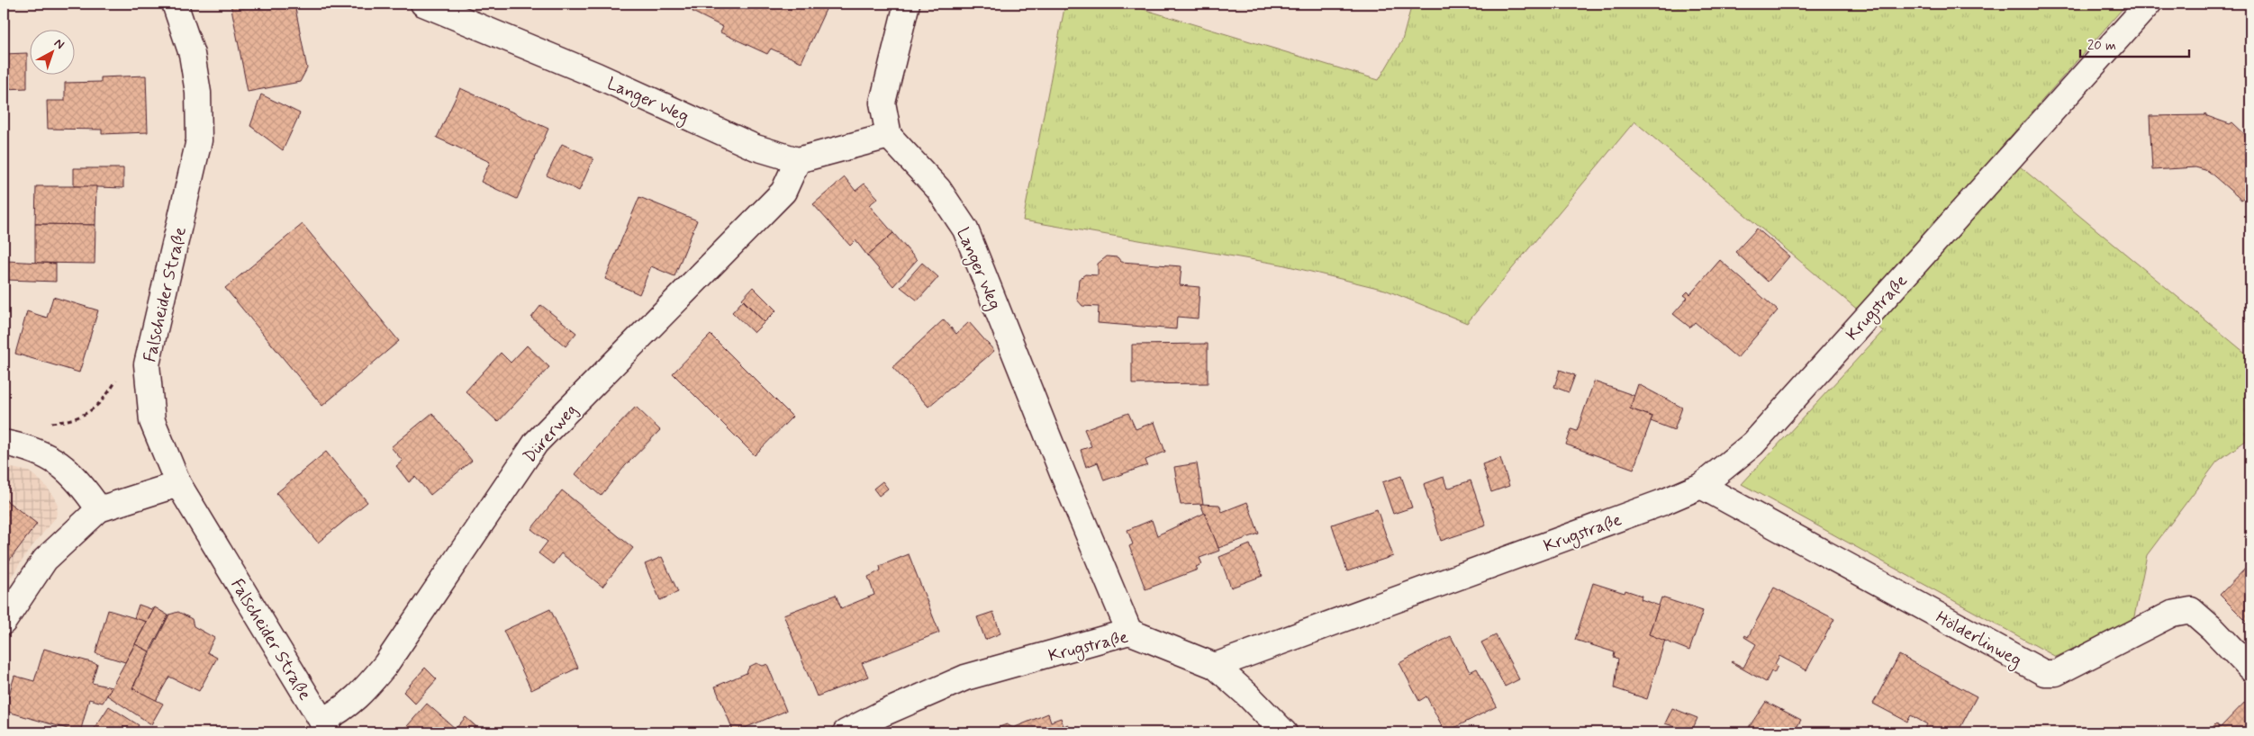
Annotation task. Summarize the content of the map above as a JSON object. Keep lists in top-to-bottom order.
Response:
{
  "streets": {
    "street": [
      "Langer Weg",
      "Falscheider Straße",
      "Krugstraße",
      "Dürerweg",
      "Hölderlinweg"
    ]
  },
  "crossings": [
    ["Langer Weg", "Krugstraße"],
    ["Langer Weg", "Dürerweg"],
    ["Falscheider Straße", "Dürerweg"],
    ["Krugstraße", "Hölderlinweg"]
  ],
  "scale_bar": "20 m",
  "north": "top right"
}
